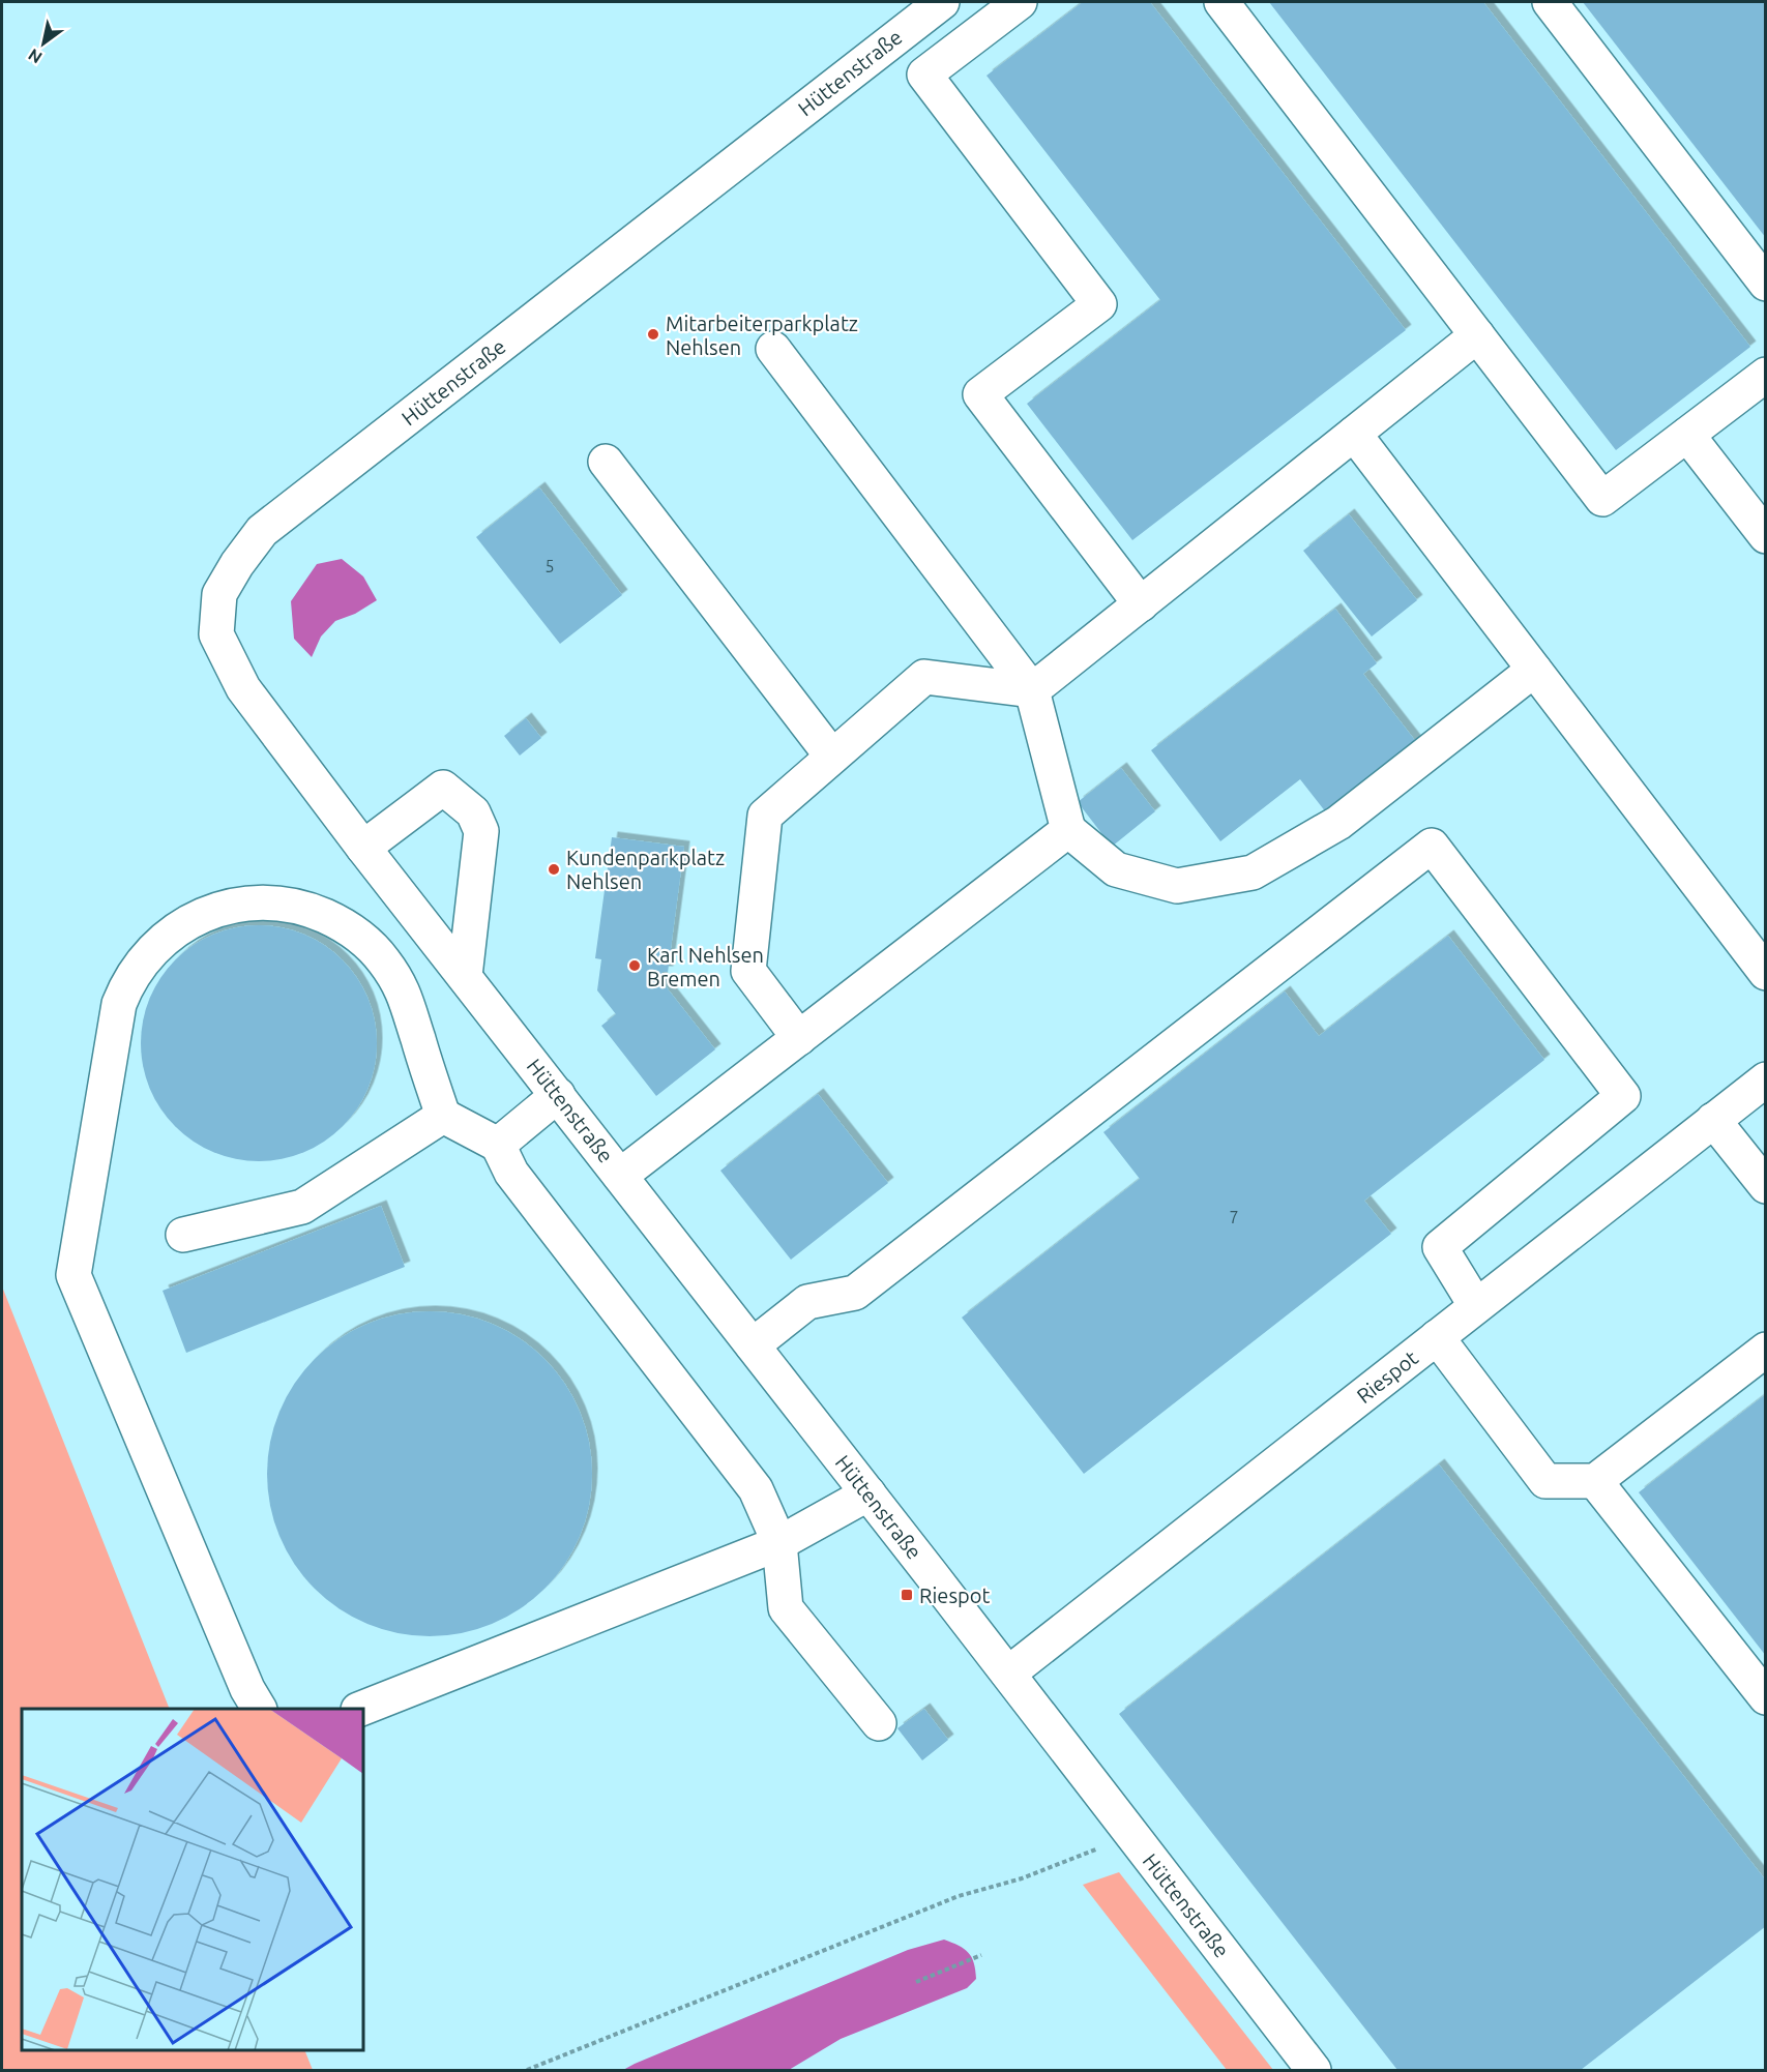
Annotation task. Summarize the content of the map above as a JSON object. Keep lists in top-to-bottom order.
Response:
{
  "streets": {
    "street": ["Hüttenstraße", "Riespot"]
  },
  "crossings": [
    ["Hüttenstraße", "Riespot"]
  ],
  "places": {
    "other": ["Mitarbeiterparkplatz Nehlsen", "Kundenparkplatz Nehlsen", "Karl Nehlsen Bremen"],
    "transit": ["Riespot"]
  },
  "house_numbers": ["5", "7"],
  "north": "bottom left"
}
